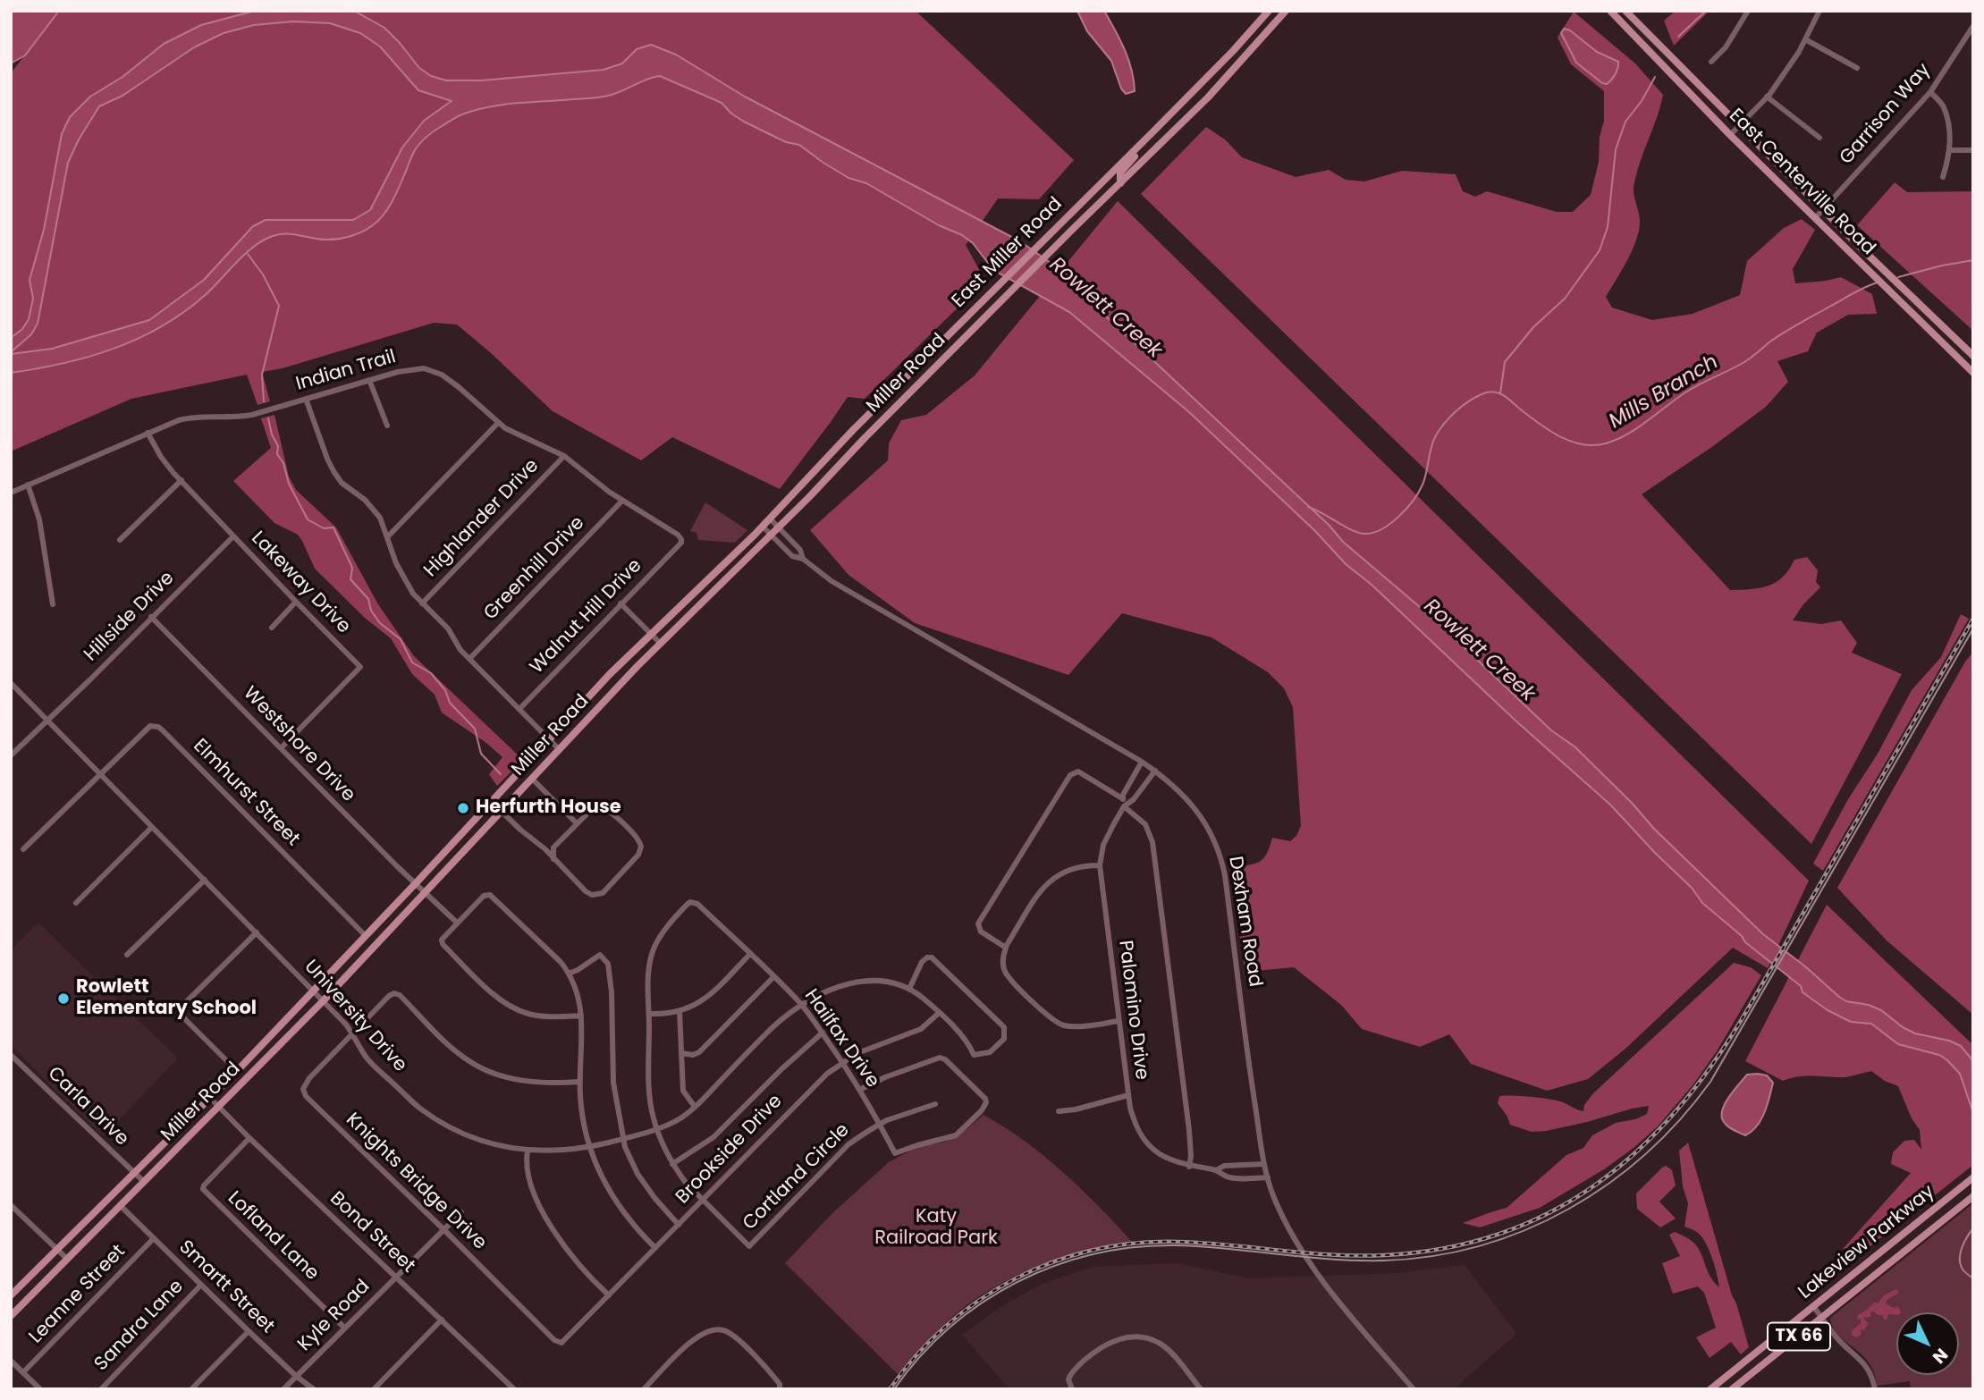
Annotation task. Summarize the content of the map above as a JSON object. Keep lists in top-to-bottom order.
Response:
{
  "streets": {
    "main road": [
      "East Centerville Road",
      "East Miller Road",
      "Miller Road",
      "Lakeview Parkway",
      "TX 66"
    ],
    "street": [
      "Garrison Way",
      "Indian Trail",
      "Highlander Drive",
      "Greenhill Drive",
      "Lakeway Drive",
      "Hillside Drive",
      "Walnut Hill Drive",
      "Westshore Drive",
      "Elmhurst Street",
      "Dexham Road",
      "Palomino Drive",
      "University Drive",
      "Hailfax Drive",
      "Carla Drive",
      "Brookside Drive",
      "Cortland Circle",
      "Knights Bridge Drive",
      "Bond Street",
      "Lofland Lane",
      "Smartt Street",
      "Leanne Street",
      "Kyle Road",
      "Sandra Lane"
    ]
  },
  "crossings": [
    ["Garrison Way", "East Centerville Road"],
    ["East Miller Road", "Miller Road"],
    ["East Miller Road", "Dexham Road"],
    ["Indian Trail", "Highlander Drive"],
    ["Indian Trail", "Greenhill Drive"],
    ["Indian Trail", "Lakeway Drive"],
    ["Indian Trail", "Walnut Hill Drive"],
    ["Miller Road", "Westshore Drive"],
    ["Miller Road", "Elmhurst Street"],
    ["Miller Road", "Dexham Road"],
    ["Miller Road", "University Drive"],
    ["Miller Road", "Carla Drive"],
    ["Miller Road", "Bond Street"],
    ["Miller Road", "Smartt Street"],
    ["Lakeway Drive", "Hillside Drive"],
    ["Lakeway Drive", "Westshore Drive"],
    ["Hillside Drive", "Westshore Drive"],
    ["Hillside Drive", "University Drive"],
    ["Elmhurst Street", "University Drive"],
    ["Dexham Road", "Palomino Drive"],
    ["University Drive", "Hailfax Drive"],
    ["University Drive", "Knights Bridge Drive"],
    ["Hailfax Drive", "Brookside Drive"],
    ["Hailfax Drive", "Cortland Circle"],
    ["Brookside Drive", "Cortland Circle"],
    ["Brookside Drive", "Knights Bridge Drive"],
    ["Knights Bridge Drive", "Kyle Road"],
    ["Bond Street", "Lofland Lane"],
    ["Bond Street", "Kyle Road"],
    ["Lofland Lane", "Kyle Road"],
    ["Smartt Street", "Leanne Street"],
    ["Smartt Street", "Kyle Road"],
    ["Smartt Street", "Sandra Lane"]
  ],
  "water": ["Rowlett Creek", "Mills Branch"],
  "parks": ["Katy Railroad Park"],
  "places": ["Herfurth House", "Rowlett Elementary School"],
  "north": "bottom right"
}
